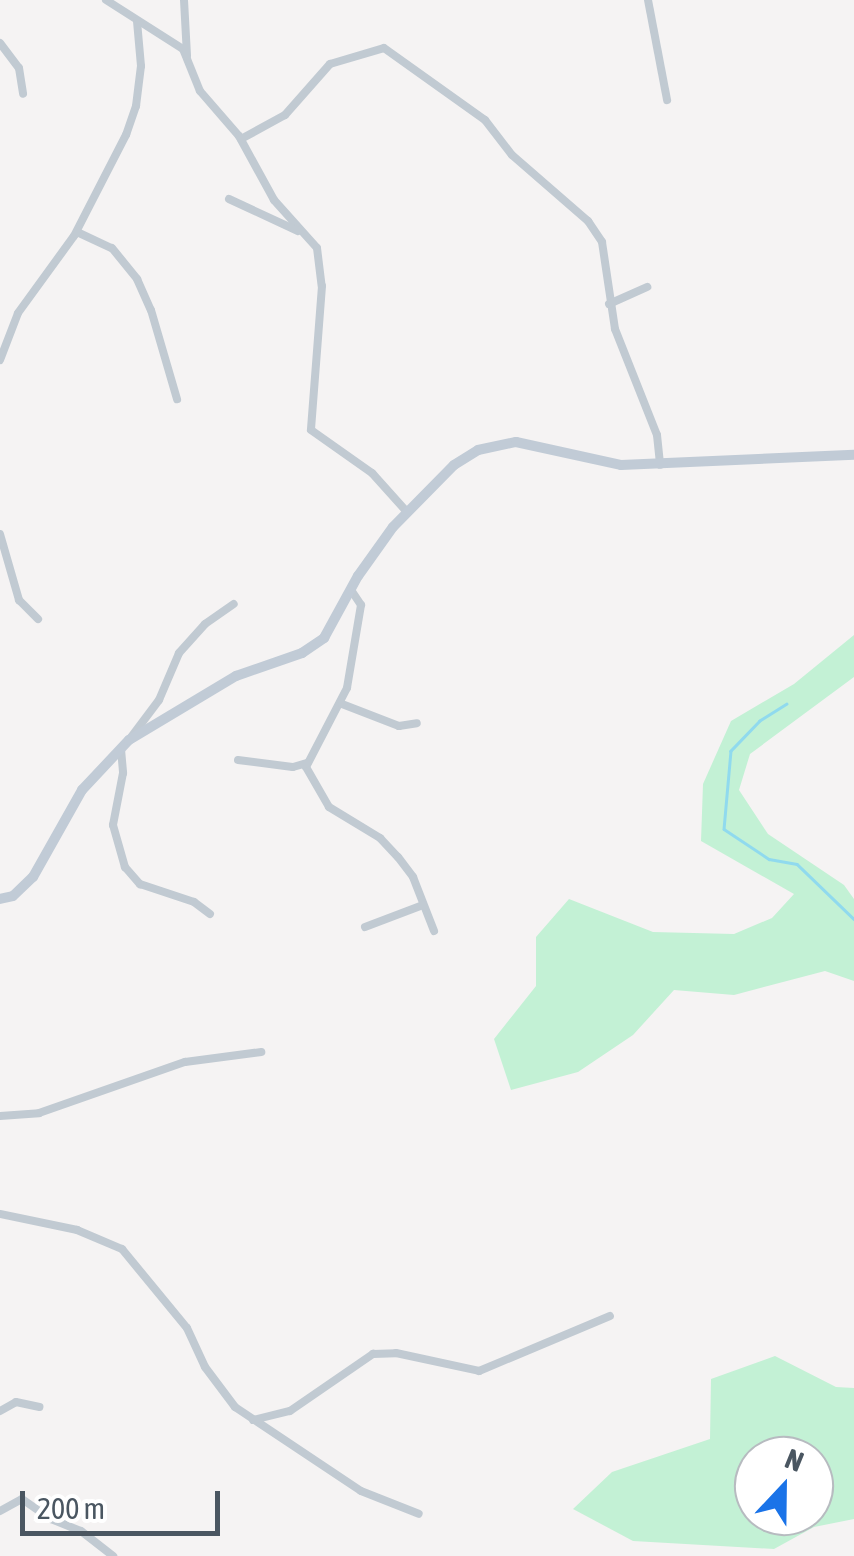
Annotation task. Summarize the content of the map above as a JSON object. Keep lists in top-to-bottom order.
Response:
{
  "scale_bar": "200 m",
  "north": "top"
}
